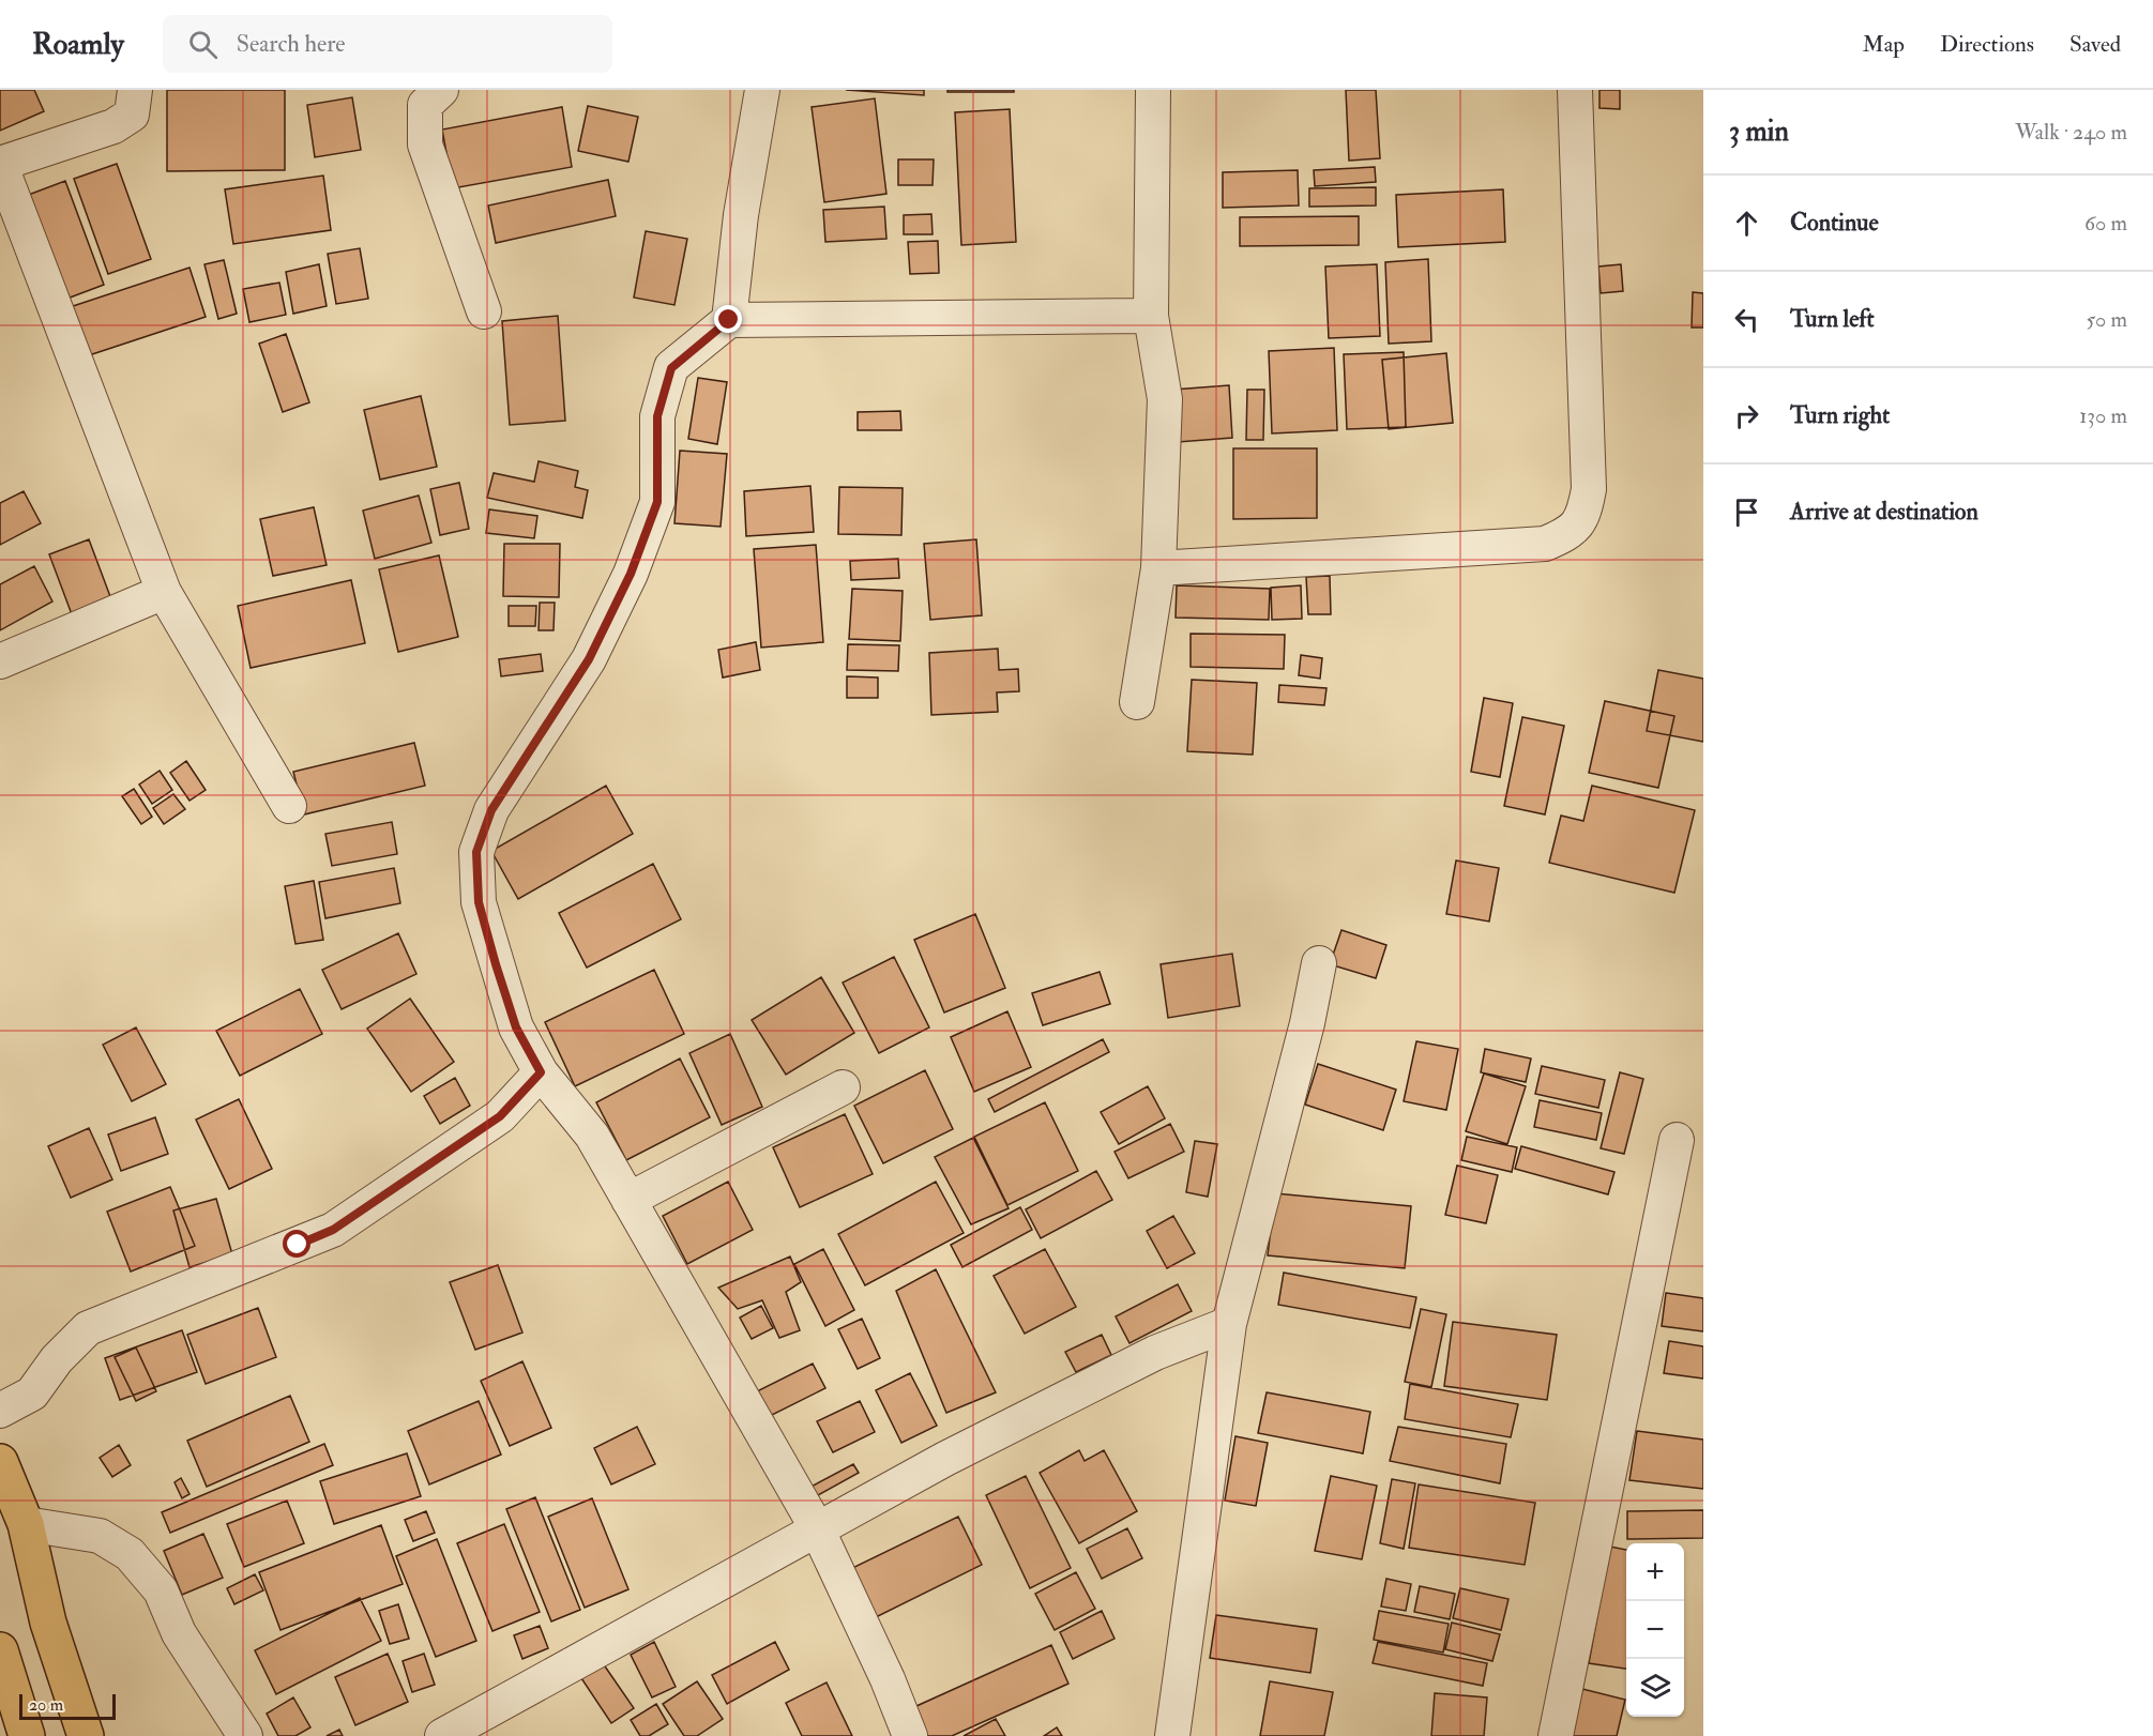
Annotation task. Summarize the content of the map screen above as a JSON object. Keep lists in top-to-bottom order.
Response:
{
  "scale_bar": "20 m",
  "page": {
    "header": "Roamly",
    "search": "Search here",
    "nav": ["Map", "Directions", "Saved"],
    "heading": ["3 min", "Walk · 240 m"],
    "list": [
      ["Continue", "60 m"],
      ["Turn left", "50 m"],
      ["Turn right", "130 m"],
      "Arrive at destination"
    ],
    "map_buttons": ["+", "−"],
    "scale": "20 m"
  }
}
